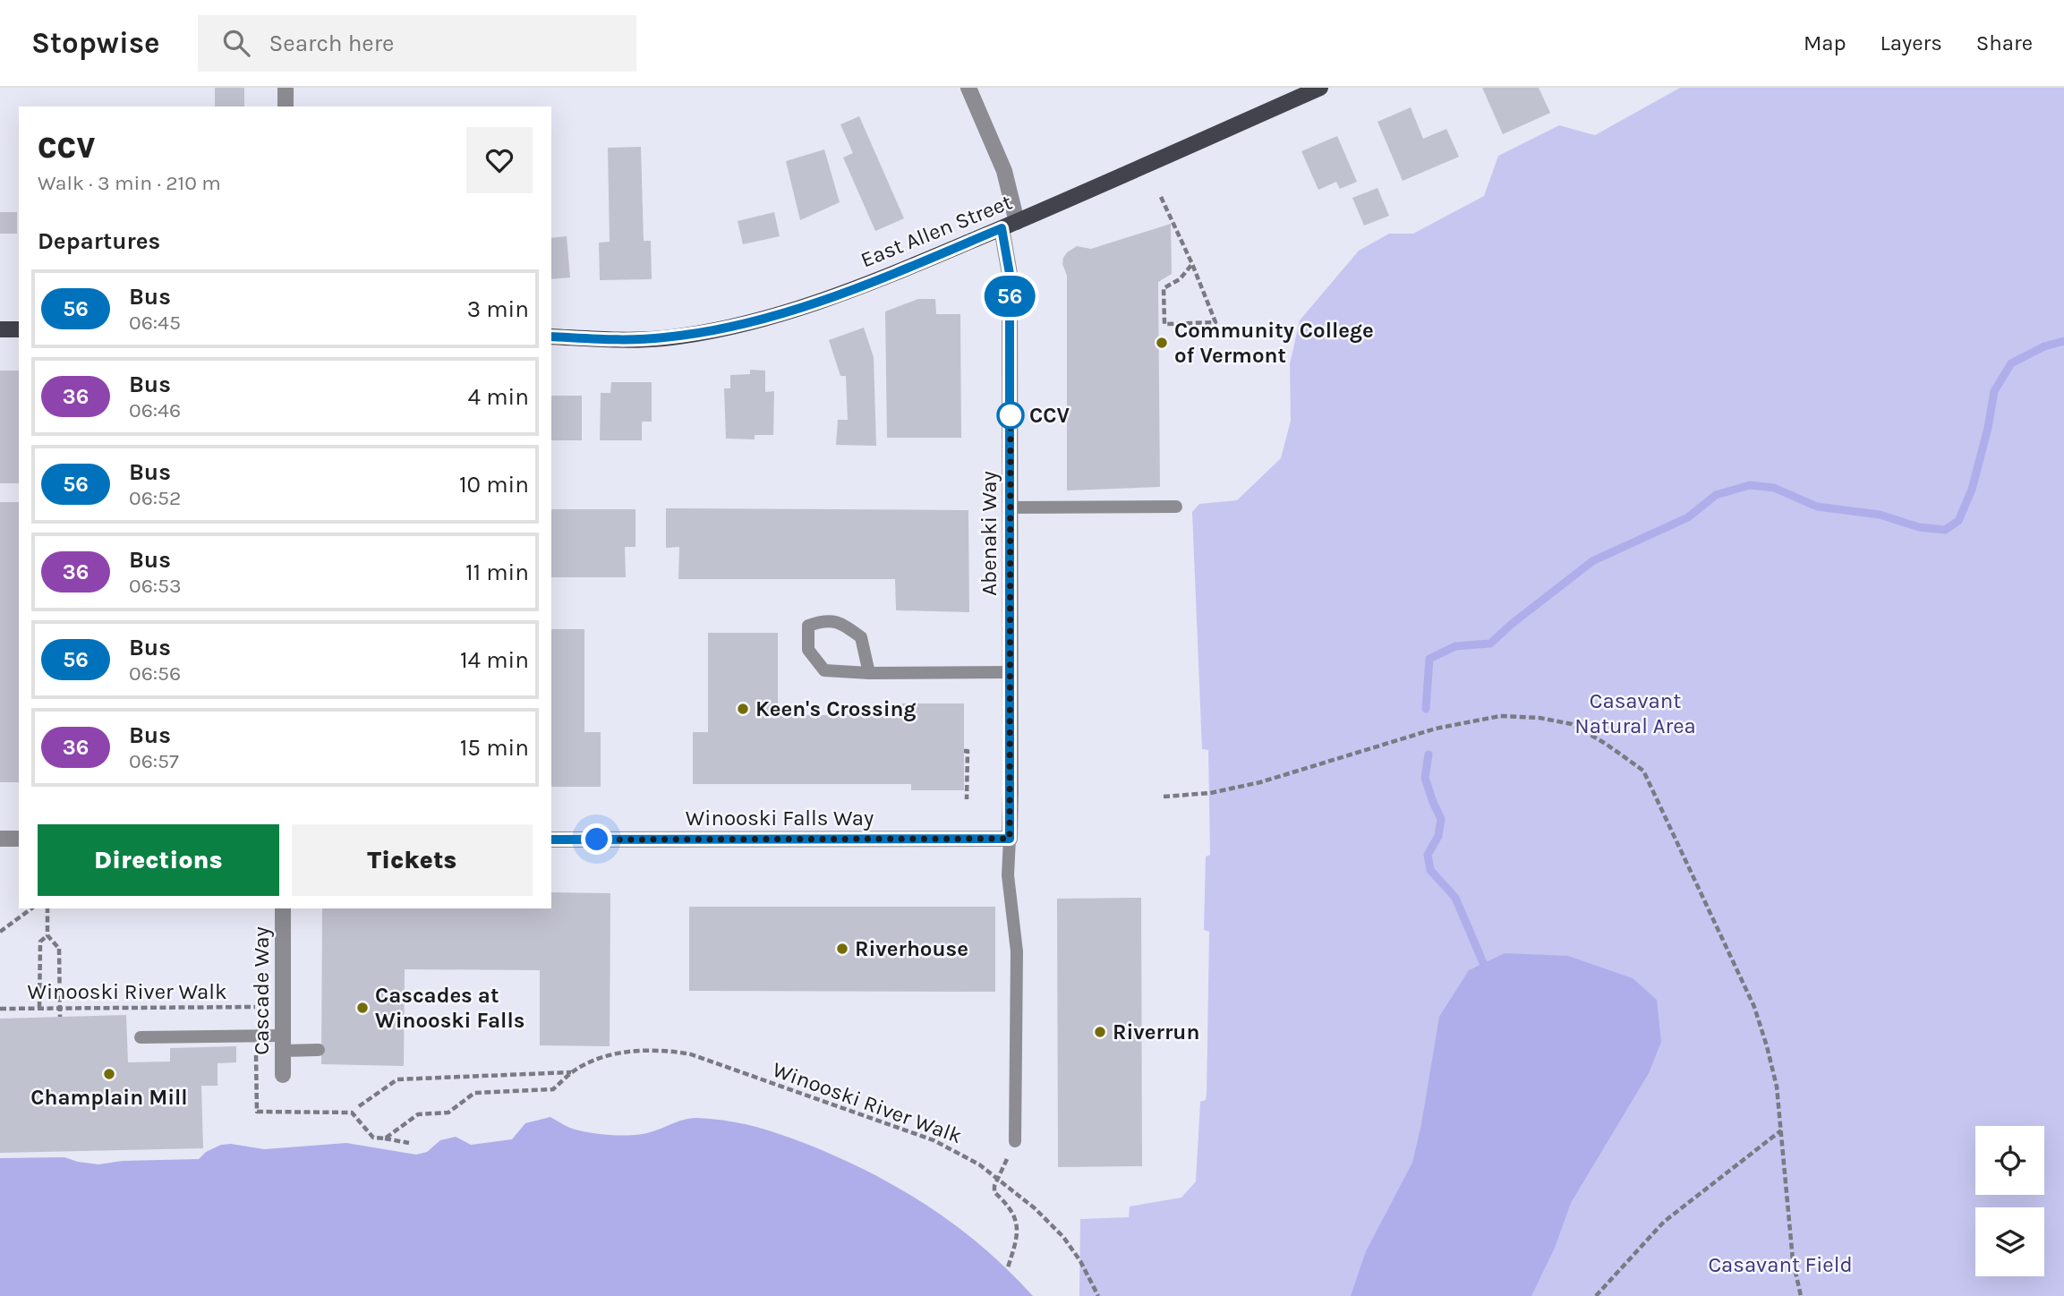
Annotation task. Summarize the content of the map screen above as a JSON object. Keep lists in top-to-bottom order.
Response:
{
  "streets": {
    "main road": ["East Allen Street"],
    "street": ["Abenaki Way", "Winooski Falls Way", "Cascade Way"],
    "path": ["Winooski River Walk"]
  },
  "crossings": [
    ["East Allen Street", "Abenaki Way"],
    ["Abenaki Way", "Winooski Falls Way"]
  ],
  "parks": ["Casavant Natural Area", "Casavant Field"],
  "places": [
    "Community College of Vermont",
    "CCV",
    "Keen's Crossing",
    "Riverhouse",
    "Cascades at Winooski Falls",
    "Riverrun",
    "Champlain Mill"
  ],
  "lines": ["bus line 56"],
  "page": {
    "header": "Stopwise",
    "search": "Search here",
    "nav": ["Map", "Layers", "Share"],
    "on_map": "56",
    "heading": [
      ["CCV", "Walk · 3 min · 210 m"],
      "Departures"
    ],
    "list": [
      {
        "mark": "56",
        "name": "Bus",
        "note": "06:45",
        "value": "3 min"
      },
      {
        "mark": "36",
        "name": "Bus",
        "note": "06:46",
        "value": "4 min"
      },
      {
        "mark": "56",
        "name": "Bus",
        "note": "06:52",
        "value": "10 min"
      },
      {
        "mark": "36",
        "name": "Bus",
        "note": "06:53",
        "value": "11 min"
      },
      {
        "mark": "56",
        "name": "Bus",
        "note": "06:56",
        "value": "14 min"
      },
      {
        "mark": "36",
        "name": "Bus",
        "note": "06:57",
        "value": "15 min"
      }
    ],
    "buttons": ["Directions", "Tickets"]
  }
}
